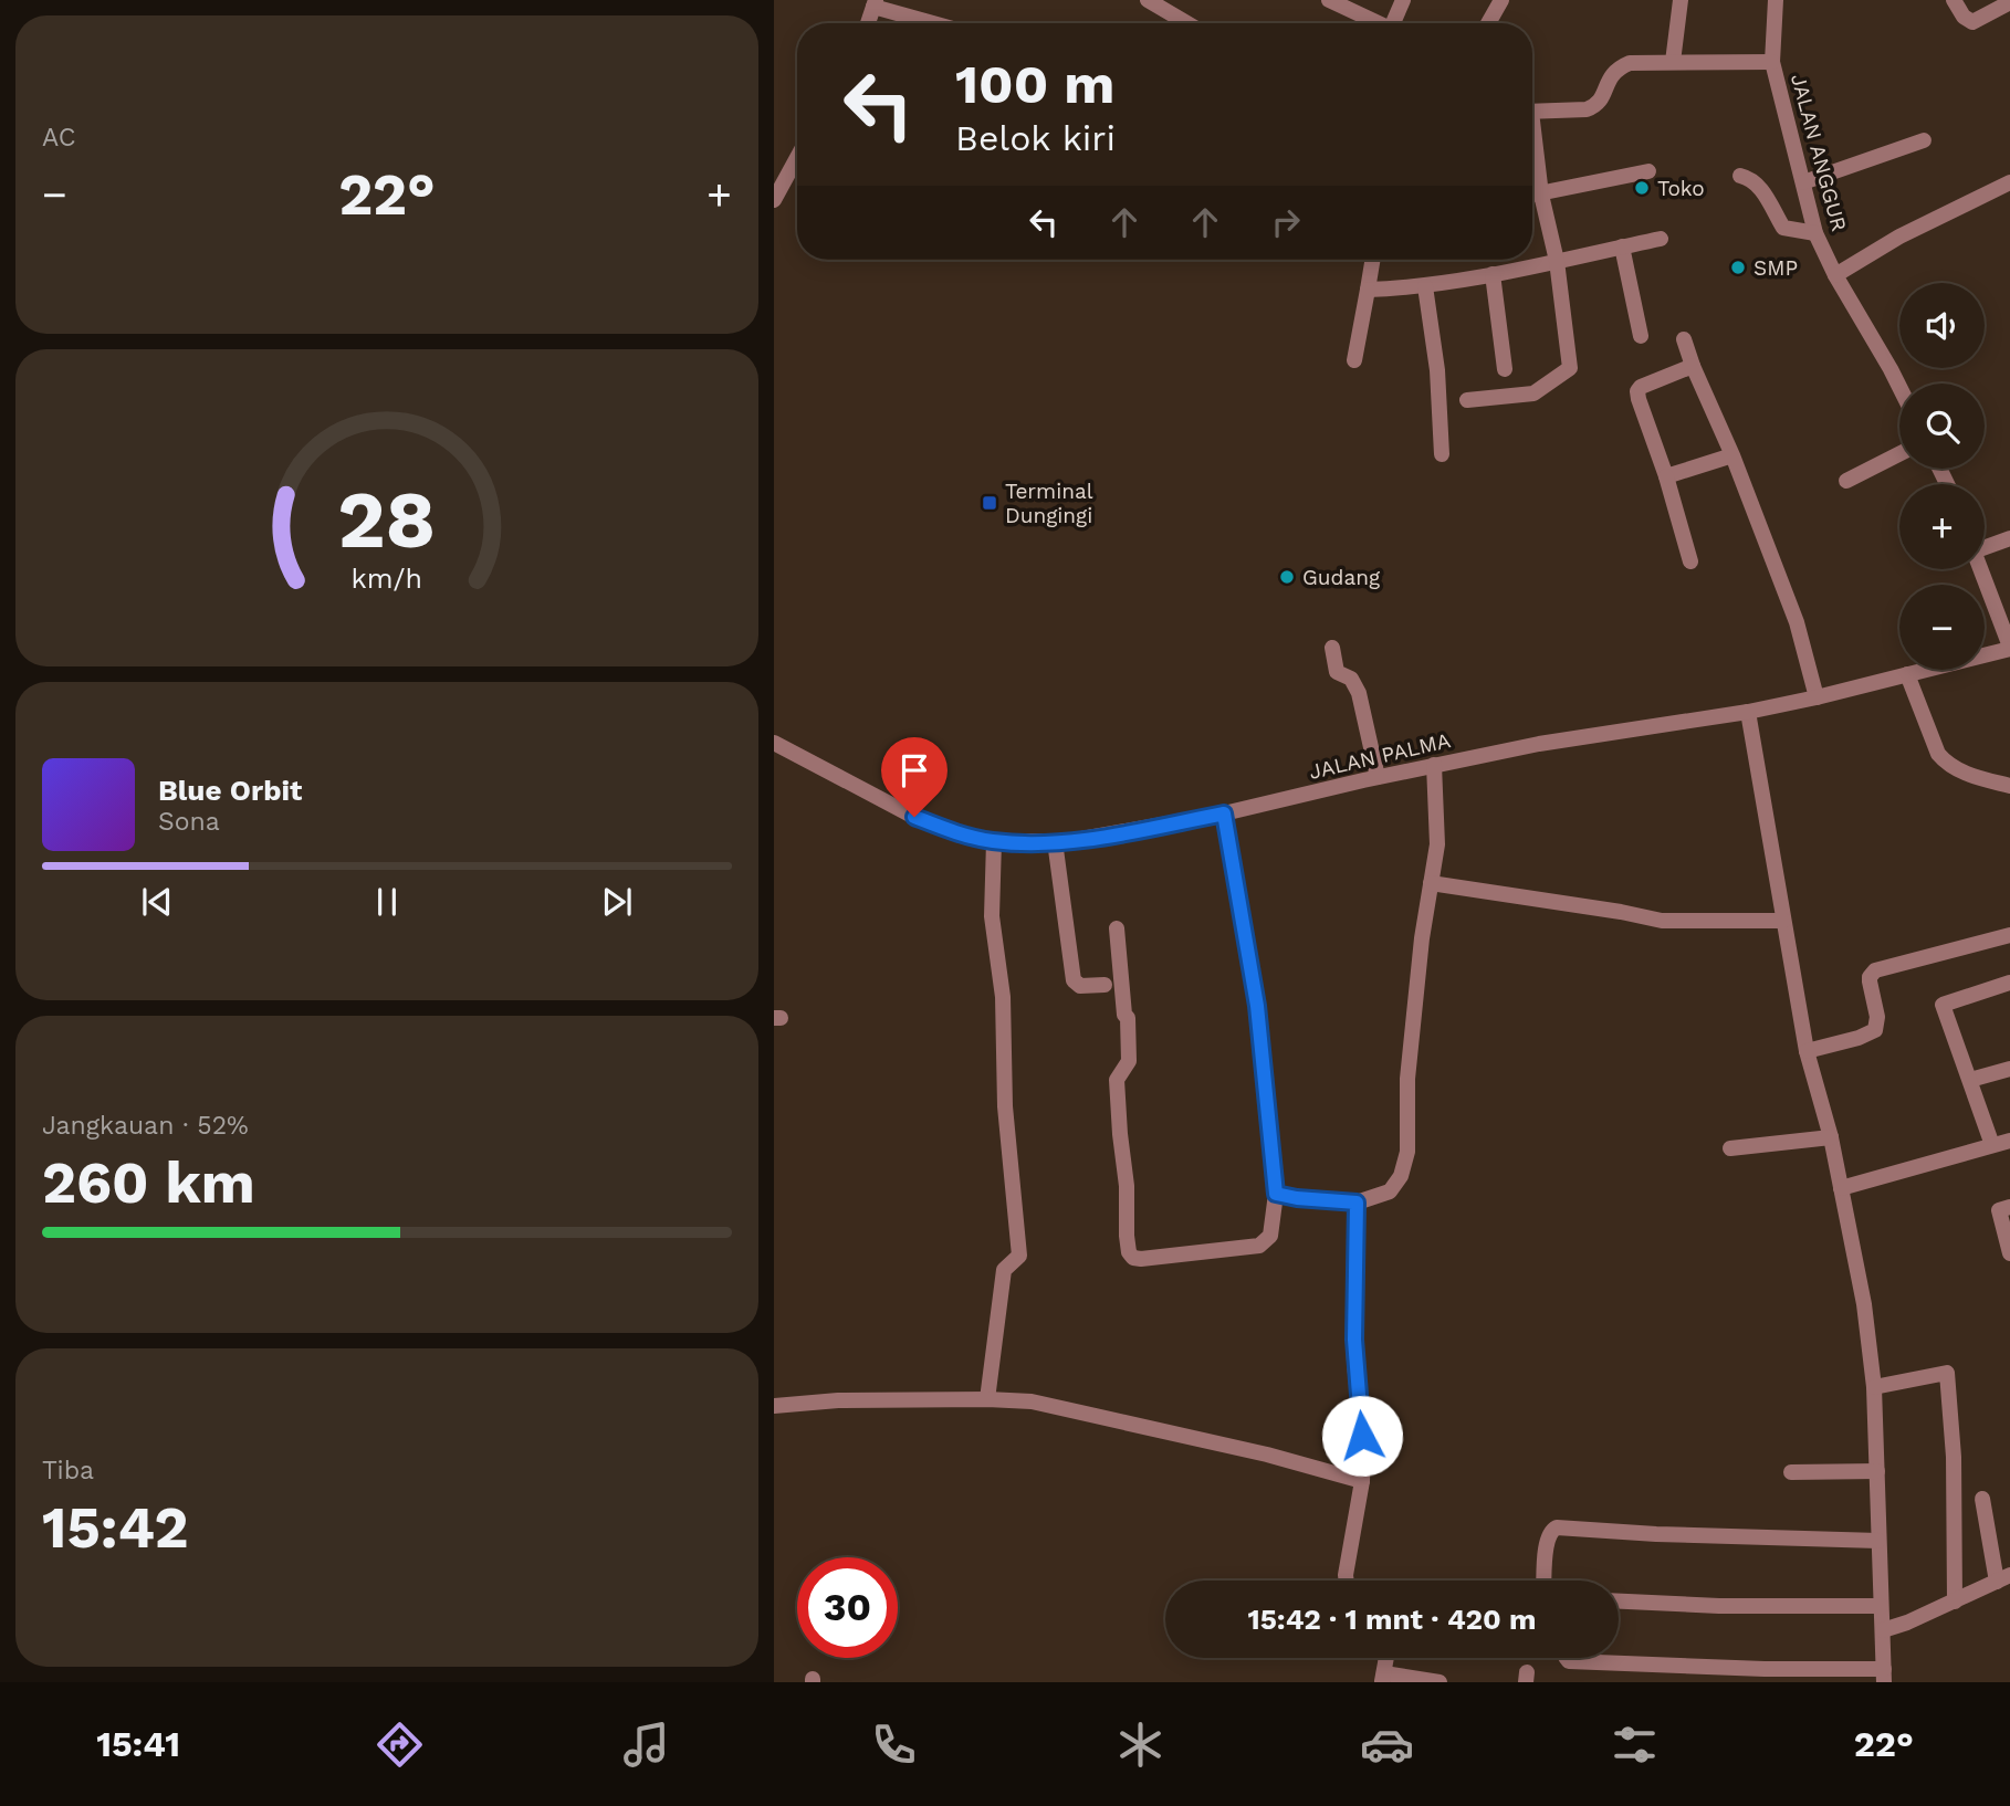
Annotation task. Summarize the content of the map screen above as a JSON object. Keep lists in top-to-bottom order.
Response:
{
  "streets": {
    "street": ["JALAN ANGGUR", "JALAN PALMA"]
  },
  "places": {
    "other": ["Toko", "SMP", "Gudang"],
    "transit": ["Terminal Dungingi"]
  },
  "page": {
    "tile": [
      "AC",
      ["Jangkauan · 52%", "260 km"],
      ["Tiba", "15:42"]
    ],
    "turn": ["100 m", "Belok kiri"],
    "heat": ["−", "22°", "+"],
    "map_buttons": ["+", "−"],
    "song": ["Blue Orbit", "Sona"],
    "limit": "30",
    "trip": "15:42 · 1 mnt · 420 m",
    "tabs": ["15:41", "22°"],
    "gauge": ["28", "km/h"]
  }
}
